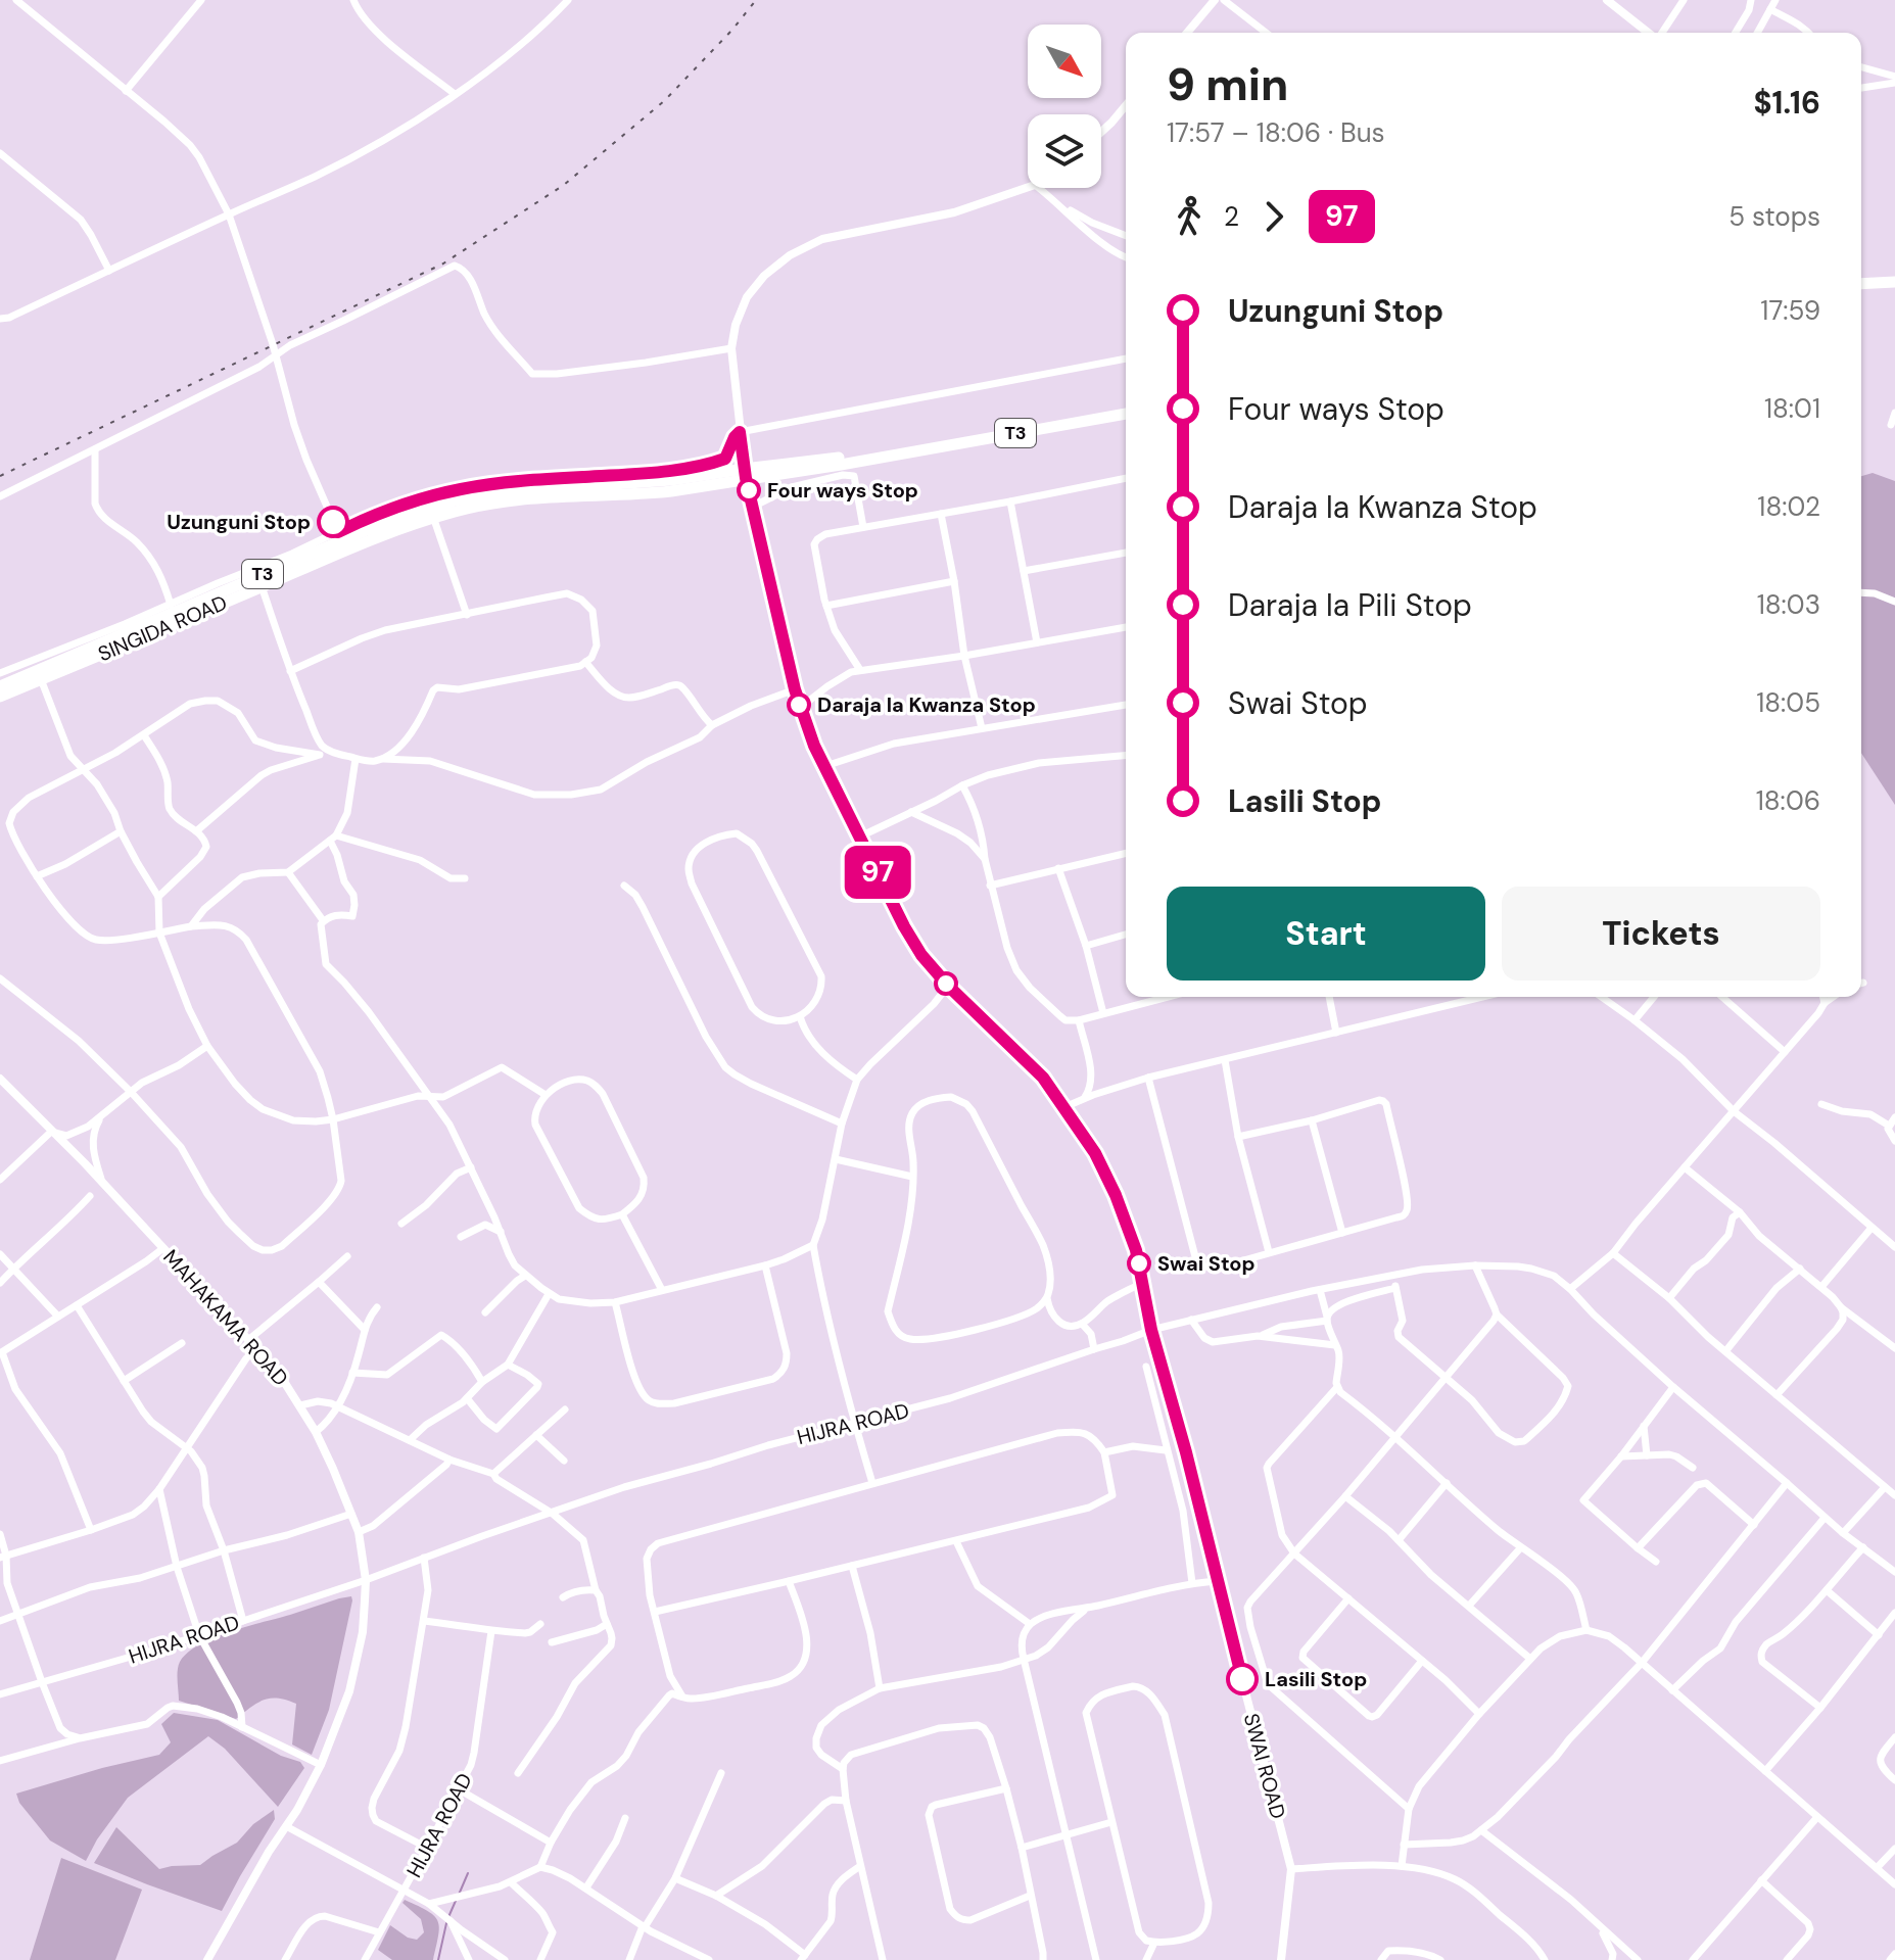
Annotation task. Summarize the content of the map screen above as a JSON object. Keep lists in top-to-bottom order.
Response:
{
  "streets": {
    "highway": ["T3", "SINGIDA ROAD"],
    "street": ["MAHAKAMA ROAD", "HIJRA ROAD", "SWAI ROAD"]
  },
  "crossings": [
    ["SINGIDA ROAD", "SWAI ROAD"],
    ["MAHAKAMA ROAD", "HIJRA ROAD"],
    ["HIJRA ROAD", "SWAI ROAD"]
  ],
  "places": [
    "Four ways Stop",
    "Uzunguni Stop",
    "Daraja la Kwanza Stop",
    "Swai Stop",
    "Lasili Stop"
  ],
  "lines": ["bus line 97"],
  "north": "bottom right",
  "page": {
    "on_map": "97",
    "heading": ["9 min", "17:57 – 18:06 · Bus", "$1.16"],
    "legs": ["2", "97", "5 stops"],
    "list": [
      {
        "name": "Uzunguni Stop",
        "value": "17:59"
      },
      {
        "name": "Four ways Stop",
        "value": "18:01"
      },
      {
        "name": "Daraja la Kwanza Stop",
        "value": "18:02"
      },
      {
        "name": "Daraja la Pili Stop",
        "value": "18:03"
      },
      {
        "name": "Swai Stop",
        "value": "18:05"
      },
      {
        "name": "Lasili Stop",
        "value": "18:06"
      }
    ],
    "buttons": ["Start", "Tickets"]
  }
}
